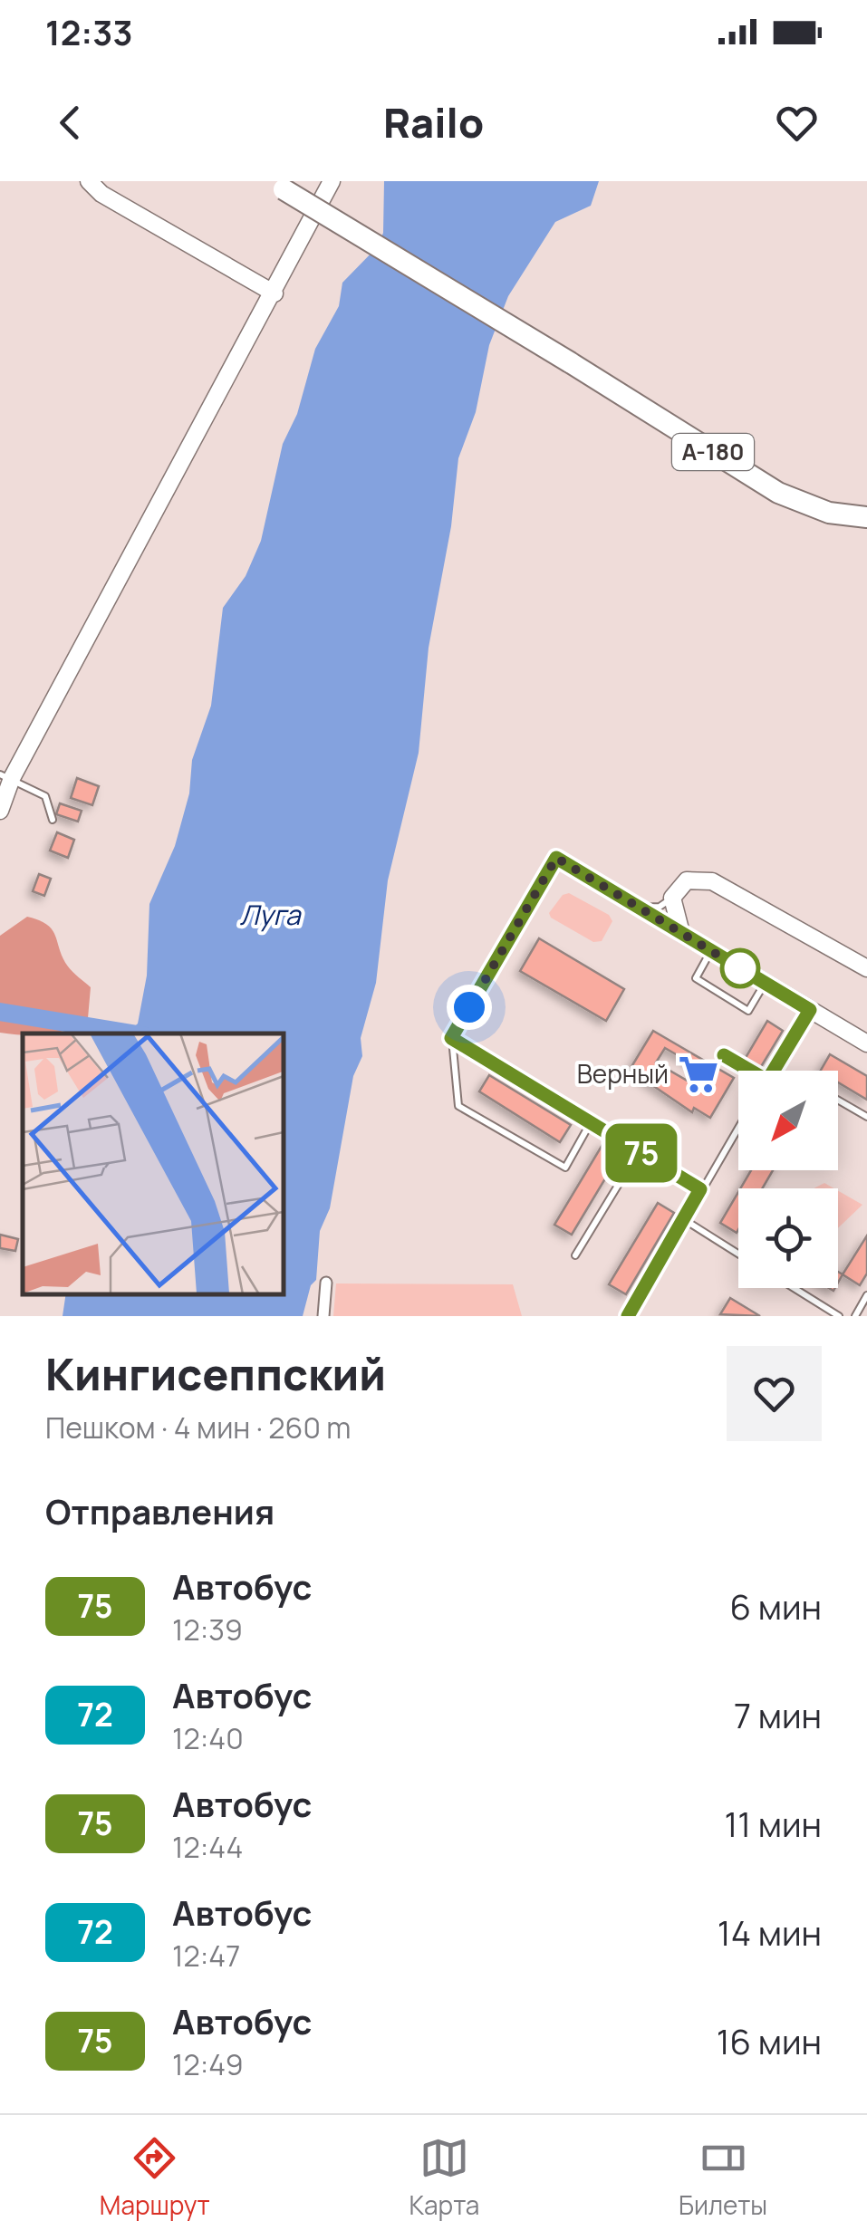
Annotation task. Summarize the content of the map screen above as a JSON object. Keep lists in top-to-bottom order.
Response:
{
  "streets": {
    "highway": ["А-180"]
  },
  "water": ["Луга"],
  "places": {
    "supermarket": ["Верный"]
  },
  "lines": ["bus line 75"],
  "north": "bottom left",
  "page": {
    "status": "12:33",
    "header": "Railo",
    "on_map": "75",
    "heading": [
      ["Кингисеппский", "Пешком · 4 мин · 260 m"],
      "Отправления"
    ],
    "list": [
      {
        "mark": "75",
        "name": "Автобус",
        "note": "12:39",
        "value": "6 мин"
      },
      {
        "mark": "72",
        "name": "Автобус",
        "note": "12:40",
        "value": "7 мин"
      },
      {
        "mark": "75",
        "name": "Автобус",
        "note": "12:44",
        "value": "11 мин"
      },
      {
        "mark": "72",
        "name": "Автобус",
        "note": "12:47",
        "value": "14 мин"
      },
      {
        "mark": "75",
        "name": "Автобус",
        "note": "12:49",
        "value": "16 мин"
      }
    ],
    "tabs": ["Маршрут", "Карта", "Билеты"]
  }
}
